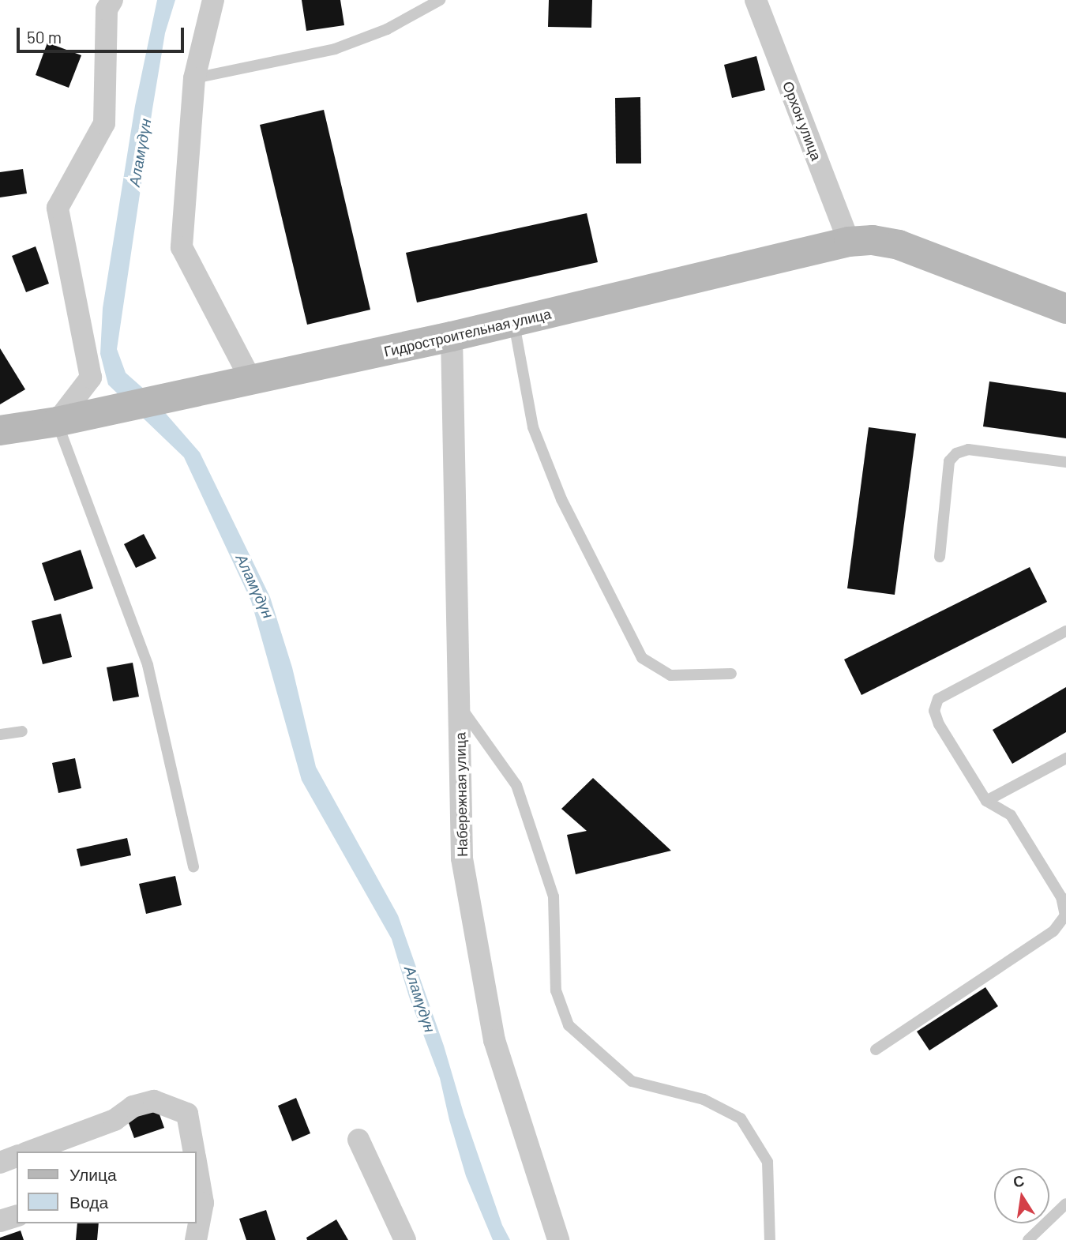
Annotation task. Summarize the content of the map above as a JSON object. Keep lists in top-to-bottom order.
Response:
{
  "streets": {
    "street": ["Орхон улица", "Гидростроительная улица", "Набережная улица"]
  },
  "crossings": [
    ["Орхон улица", "Гидростроительная улица"],
    ["Гидростроительная улица", "Набережная улица"]
  ],
  "water": ["Аламүдүн"],
  "legend": ["Улица", "Вода"],
  "scale_bar": "50 m",
  "north": "top"
}
